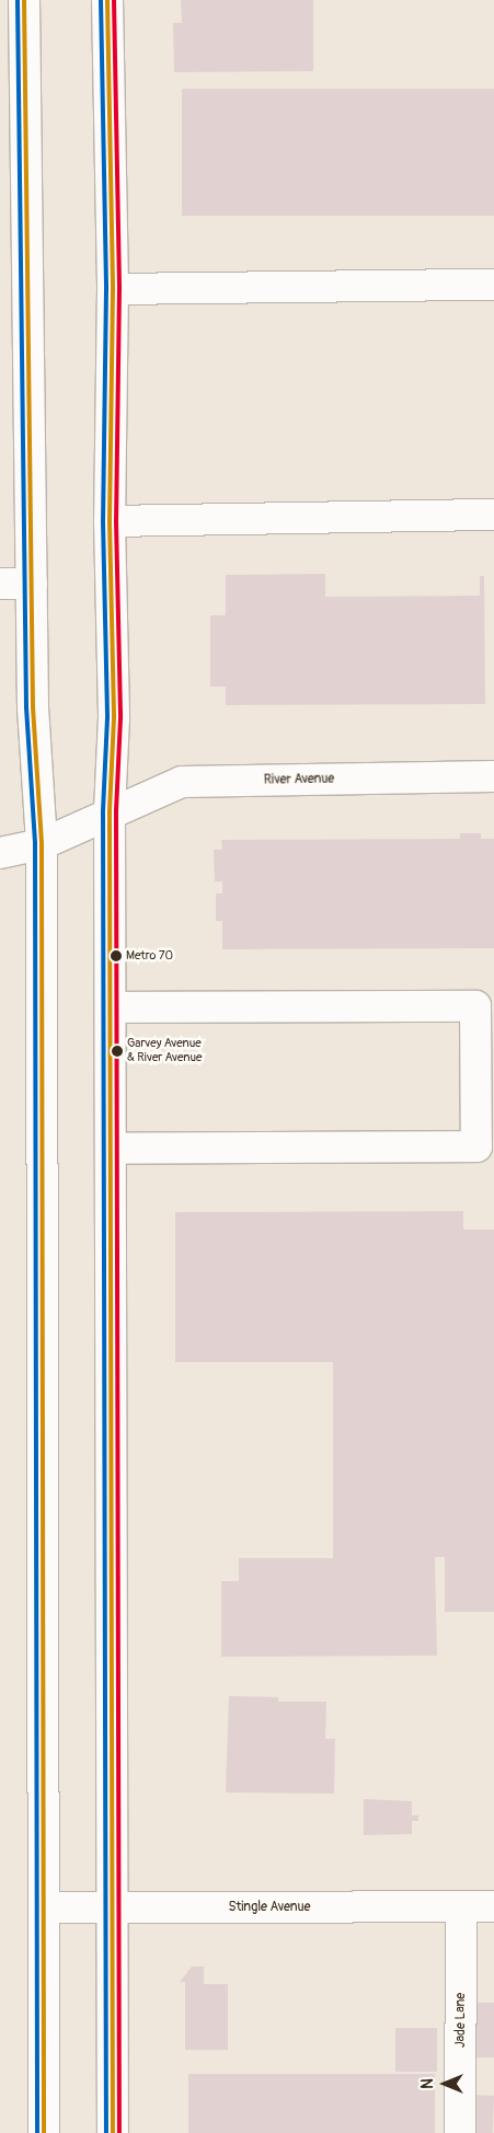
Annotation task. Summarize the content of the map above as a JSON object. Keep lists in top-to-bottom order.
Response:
{
  "streets": {
    "main road": ["River Avenue", "Stingle Avenue", "Jade Lane"]
  },
  "crossings": [
    ["Stingle Avenue", "Jade Lane"]
  ],
  "places": ["Metro 70", "Garvey Avenue & River Avenue"],
  "lines": ["transit line 70"],
  "north": "left"
}
